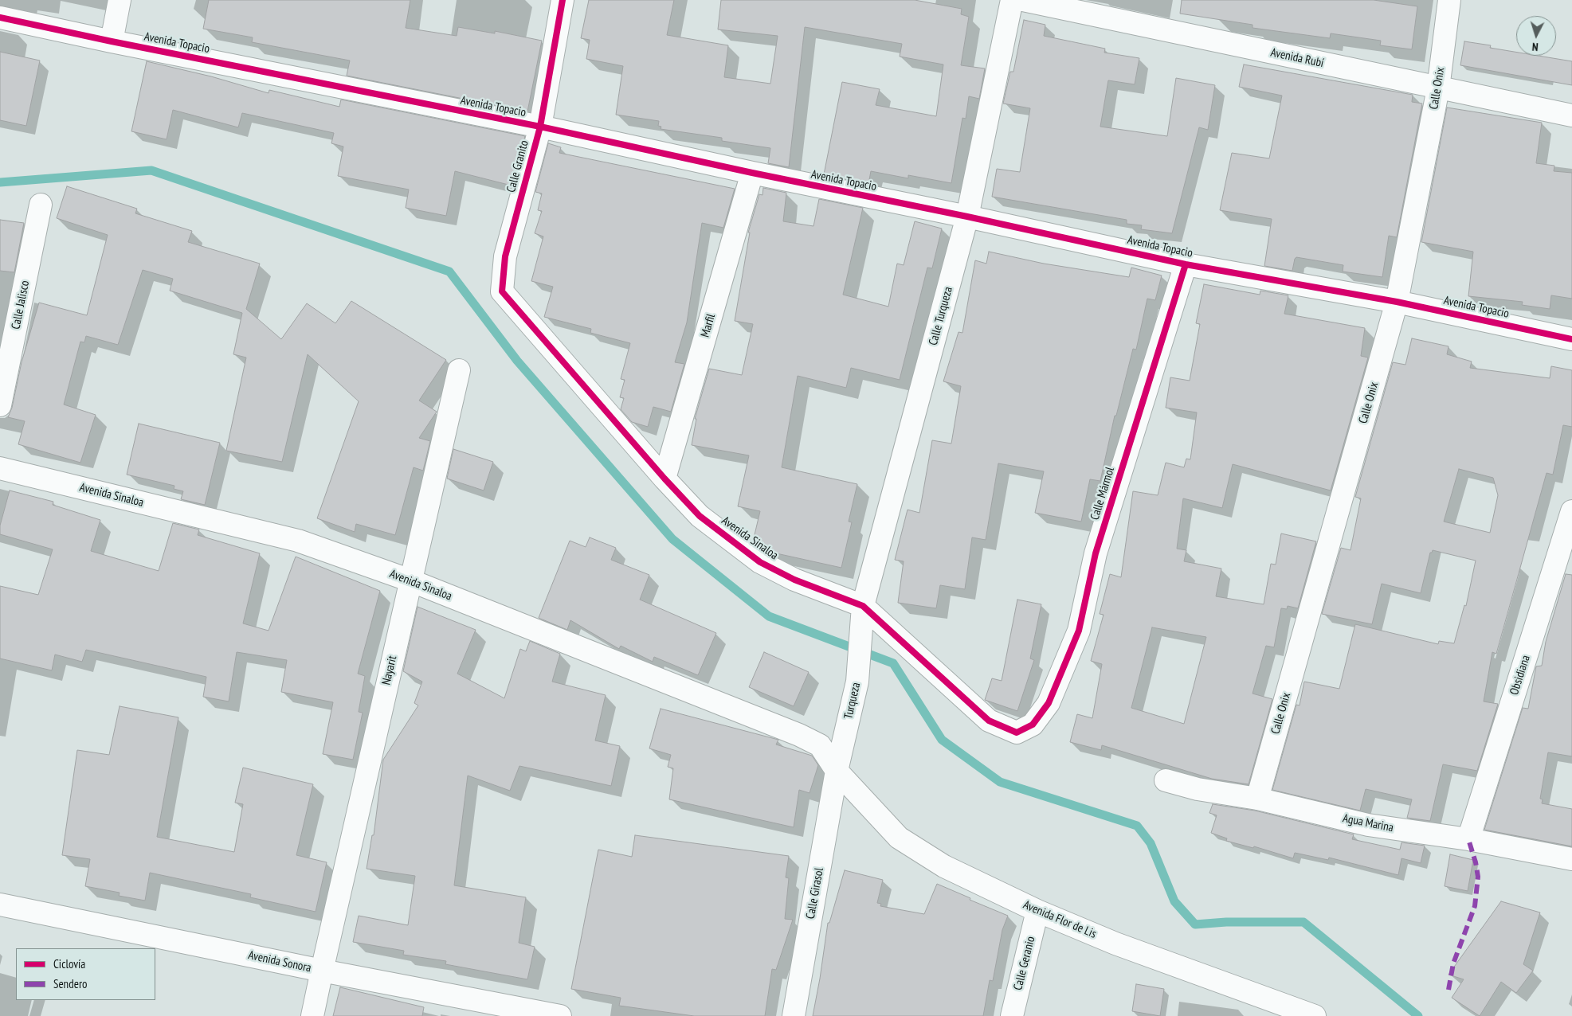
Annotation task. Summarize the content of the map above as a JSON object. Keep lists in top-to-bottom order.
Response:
{
  "streets": {
    "street": [
      "Avenida Topacio",
      "Avenida Rubí",
      "Calle Onix",
      "Calle Granito",
      "Calle Jalisco",
      "Calle Turqueza",
      "Marfil",
      "Calle Mármol",
      "Avenida Sinaloa",
      "Nayarit",
      "Obsidiana",
      "Turqueza",
      "Agua Marina",
      "Calle Girasol",
      "Avenida Flor de Lis",
      "Avenida Sonora",
      "Calle Geranio"
    ]
  },
  "crossings": [
    ["Avenida Topacio", "Calle Onix"],
    ["Avenida Topacio", "Calle Granito"],
    ["Avenida Topacio", "Calle Turqueza"],
    ["Avenida Topacio", "Marfil"],
    ["Avenida Topacio", "Calle Mármol"],
    ["Avenida Rubí", "Calle Onix"],
    ["Calle Onix", "Agua Marina"],
    ["Calle Granito", "Avenida Sinaloa"],
    ["Calle Turqueza", "Avenida Sinaloa"],
    ["Calle Turqueza", "Turqueza"],
    ["Marfil", "Avenida Sinaloa"],
    ["Calle Mármol", "Avenida Sinaloa"],
    ["Avenida Sinaloa", "Nayarit"],
    ["Avenida Sinaloa", "Turqueza"],
    ["Avenida Sinaloa", "Calle Girasol"],
    ["Avenida Sinaloa", "Avenida Flor de Lis"],
    ["Nayarit", "Avenida Sonora"],
    ["Obsidiana", "Agua Marina"],
    ["Turqueza", "Calle Girasol"],
    ["Turqueza", "Avenida Flor de Lis"],
    ["Calle Girasol", "Avenida Flor de Lis"],
    ["Avenida Flor de Lis", "Calle Geranio"]
  ],
  "legend": ["Ciclovía", "Sendero"],
  "north": "bottom"
}
